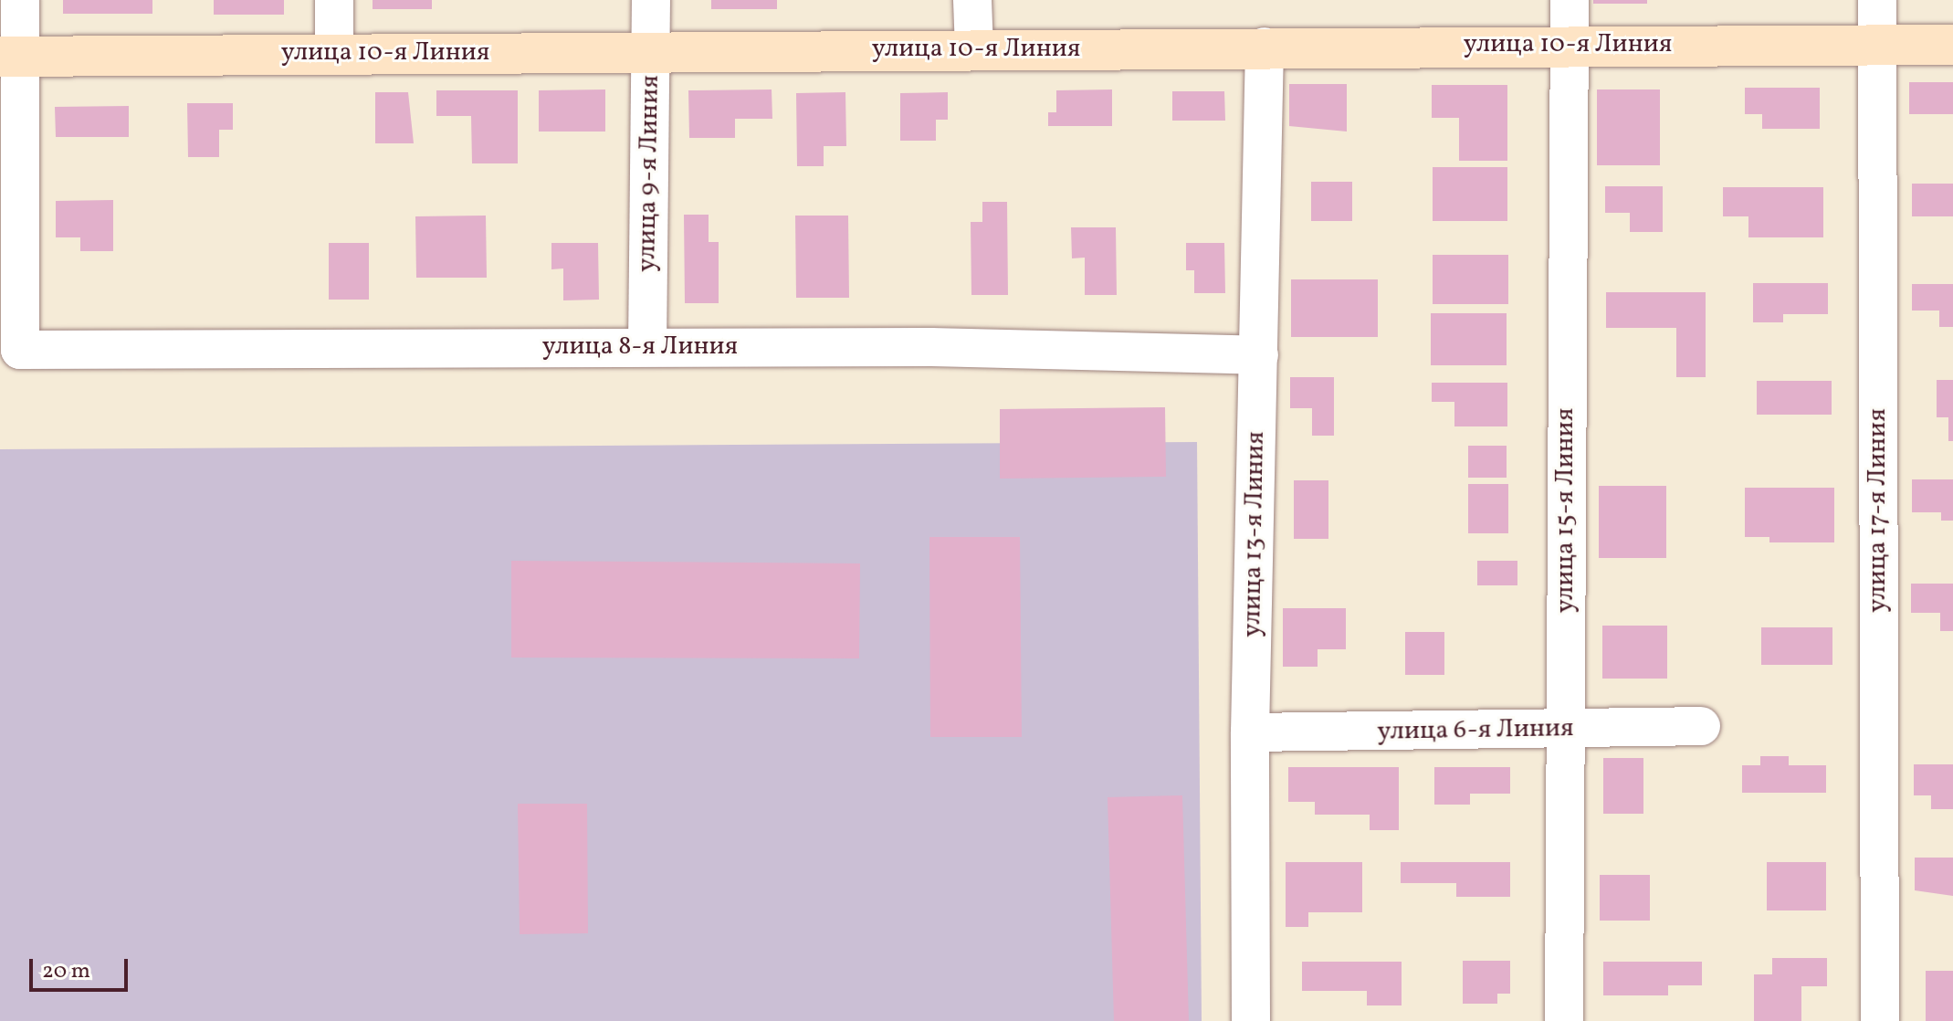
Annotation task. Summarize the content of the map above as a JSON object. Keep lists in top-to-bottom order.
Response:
{
  "streets": {
    "street": [
      "улица 10-я Линия",
      "улица 9-я Линия",
      "улица 8-я Линия",
      "улица 15-я Линия",
      "улица 17-я Линия",
      "улица 13-я Линия",
      "улица 6-я Линия"
    ]
  },
  "crossings": [
    ["улица 10-я Линия", "улица 9-я Линия"],
    ["улица 10-я Линия", "улица 8-я Линия"],
    ["улица 10-я Линия", "улица 15-я Линия"],
    ["улица 10-я Линия", "улица 17-я Линия"],
    ["улица 10-я Линия", "улица 13-я Линия"],
    ["улица 9-я Линия", "улица 8-я Линия"],
    ["улица 8-я Линия", "улица 13-я Линия"],
    ["улица 15-я Линия", "улица 6-я Линия"],
    ["улица 13-я Линия", "улица 6-я Линия"]
  ],
  "scale_bar": "20 m"
}
